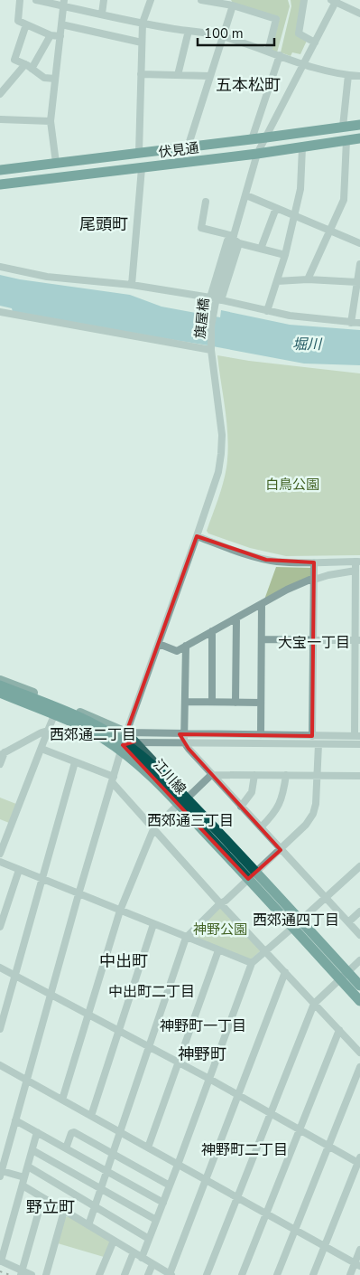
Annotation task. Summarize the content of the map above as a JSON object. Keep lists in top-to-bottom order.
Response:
{
  "streets": {
    "highway": ["伏見通"],
    "main road": ["江川線"],
    "street": ["旗屋橋"]
  },
  "crossings": [
    ["旗屋橋", "江川線"]
  ],
  "districts": [
    "五本松町",
    "尾頭町",
    "大宝一丁目",
    "西郊通二丁目",
    "西郊通三丁目",
    "西郊通四丁目",
    "中出町",
    "中出町二丁目",
    "神野町一丁目",
    "神野町",
    "神野町二丁目",
    "野立町"
  ],
  "water": ["堀川"],
  "parks": ["白鳥公園", "神野公園"],
  "scale_bar": "100 m"
}
